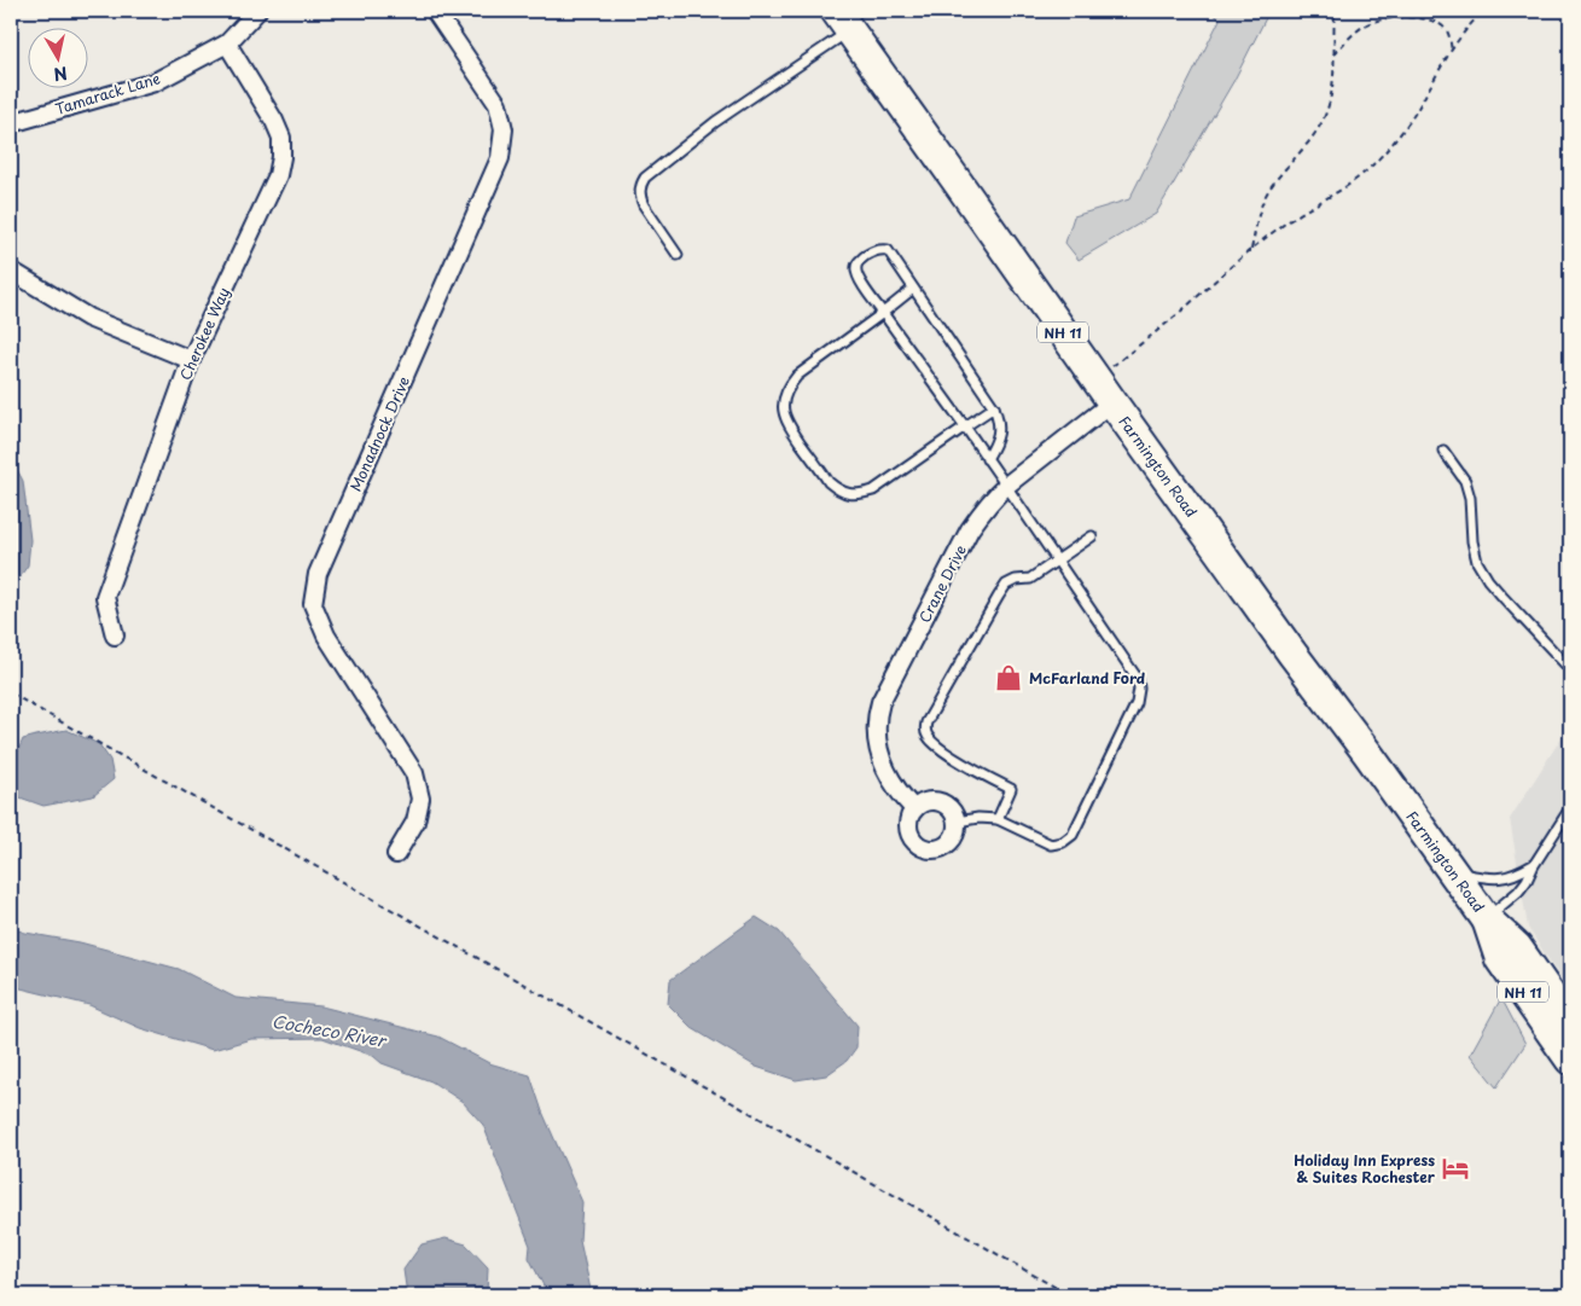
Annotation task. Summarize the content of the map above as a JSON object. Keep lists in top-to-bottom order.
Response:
{
  "streets": {
    "highway": ["NH 11", "Farmington Road"],
    "street": [
      "Tamarack Lane",
      "Cherokee Way",
      "Monadnock Drive",
      "Crane Drive"
    ]
  },
  "crossings": [
    ["Tamarack Lane", "Cherokee Way"],
    ["Farmington Road", "Crane Drive"]
  ],
  "water": ["Cocheco River"],
  "places": {
    "shop": ["McFarland Ford"],
    "hotel": ["Holiday Inn Express & Suites Rochester"]
  },
  "north": "bottom"
}
